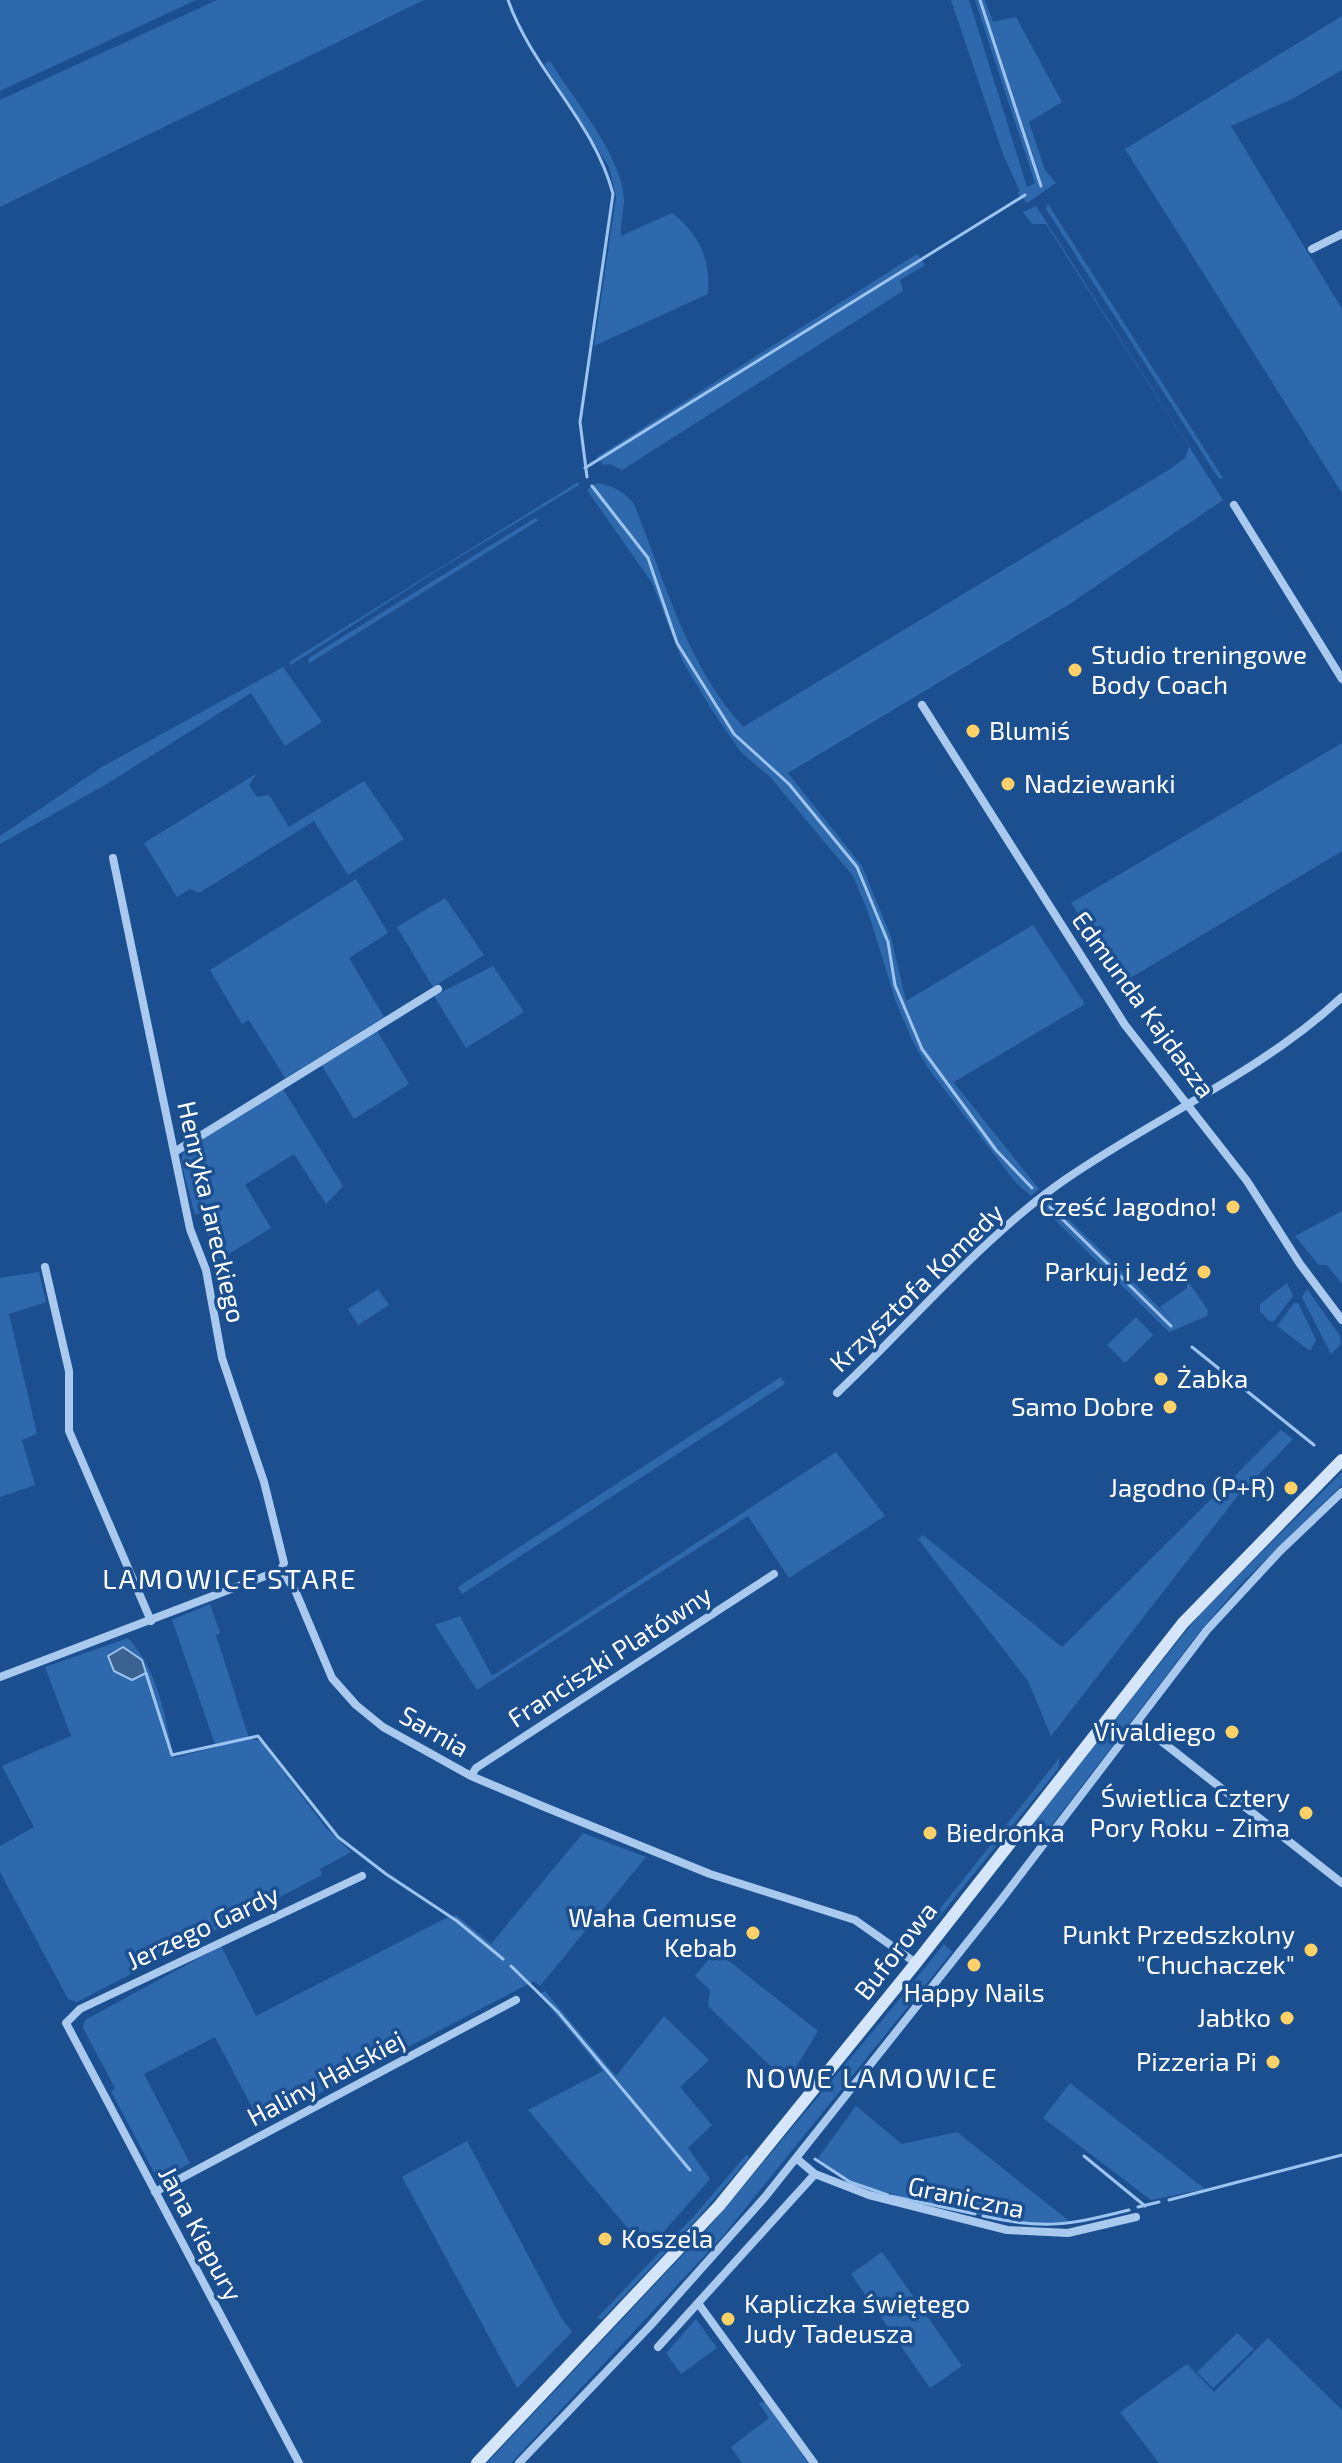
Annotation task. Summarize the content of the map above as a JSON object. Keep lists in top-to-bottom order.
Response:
{
  "streets": {
    "main road": ["Buforowa"],
    "street": [
      "Edmunda Kajdasza",
      "Henryka Jareckiego",
      "Krzysztofa Komedy",
      "Franciszki Platówny",
      "Sarnia",
      "Jerzego Gardy",
      "Haliny Halskiej",
      "Graniczna",
      "Jana Kiepury"
    ]
  },
  "crossings": [
    ["Edmunda Kajdasza", "Krzysztofa Komedy"],
    ["Henryka Jareckiego", "Sarnia"],
    ["Franciszki Platówny", "Sarnia"],
    ["Sarnia", "Buforowa"],
    ["Jerzego Gardy", "Jana Kiepury"],
    ["Buforowa", "Graniczna"],
    ["Haliny Halskiej", "Jana Kiepury"]
  ],
  "districts": ["LAMOWICE STARE", "NOWE LAMOWICE"],
  "places": [
    "Studio treningowe Body Coach",
    "Blumiś",
    "Nadziewanki",
    "Cześć Jagodno!",
    "Parkuj i Jedź",
    "Żabka",
    "Samo Dobre",
    "Jagodno (P+R)",
    "Vivaldiego",
    "Świetlica Cztery Pory Roku - Zima",
    "Biedronka",
    "Waha Gemuse Kebab",
    "Punkt Przedszkolny \"Chuchaczek\"",
    "Happy Nails",
    "Jabłko",
    "Pizzeria Pi",
    "Koszela",
    "Kapliczka świętego Judy Tadeusza"
  ]
}
